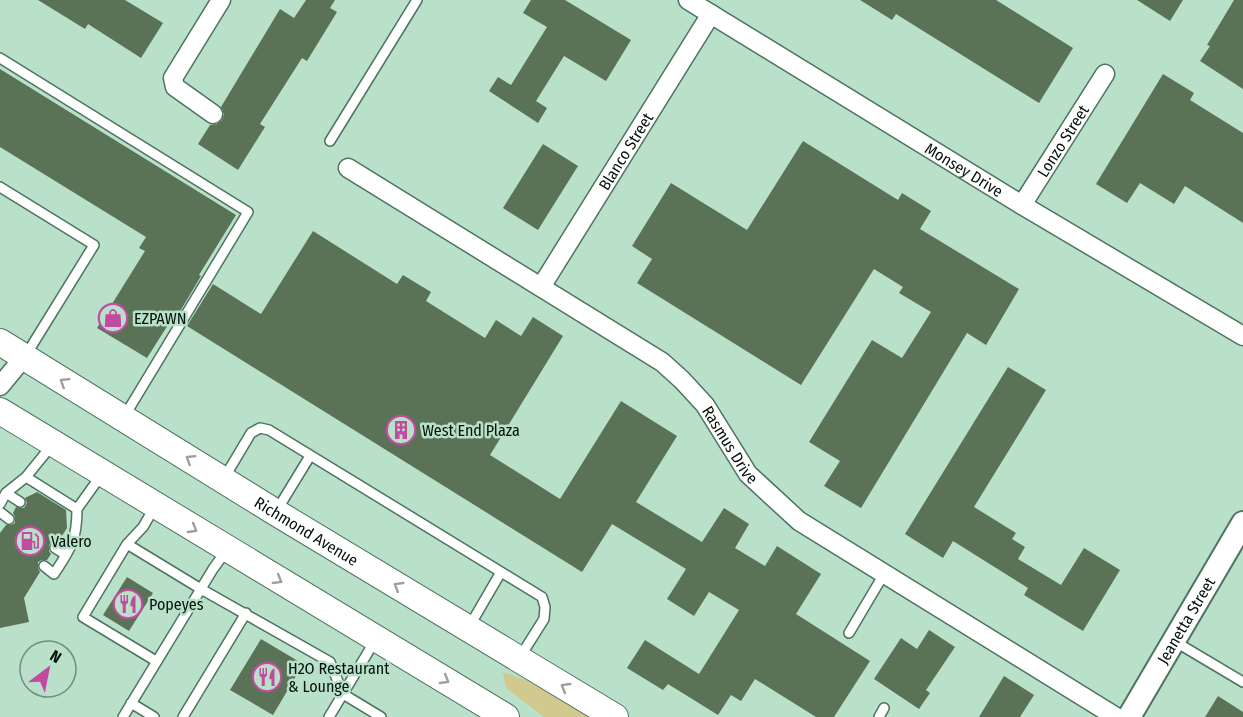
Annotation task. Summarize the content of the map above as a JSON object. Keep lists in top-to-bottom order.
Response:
{
  "streets": {
    "main road": ["Richmond Avenue"],
    "street": [
      "Lonzo Street",
      "Blanco Street",
      "Monsey Drive",
      "Rasmus Drive",
      "Jeanetta Street"
    ]
  },
  "crossings": [
    ["Lonzo Street", "Monsey Drive"],
    ["Blanco Street", "Monsey Drive"],
    ["Blanco Street", "Rasmus Drive"],
    ["Rasmus Drive", "Jeanetta Street"]
  ],
  "places": {
    "shop": ["EZPAWN"],
    "building": ["West End Plaza"],
    "fuel station": ["Valero"],
    "restaurant": ["Popeyes", "H2O Restaurant & Lounge"]
  },
  "north": "top right"
}
